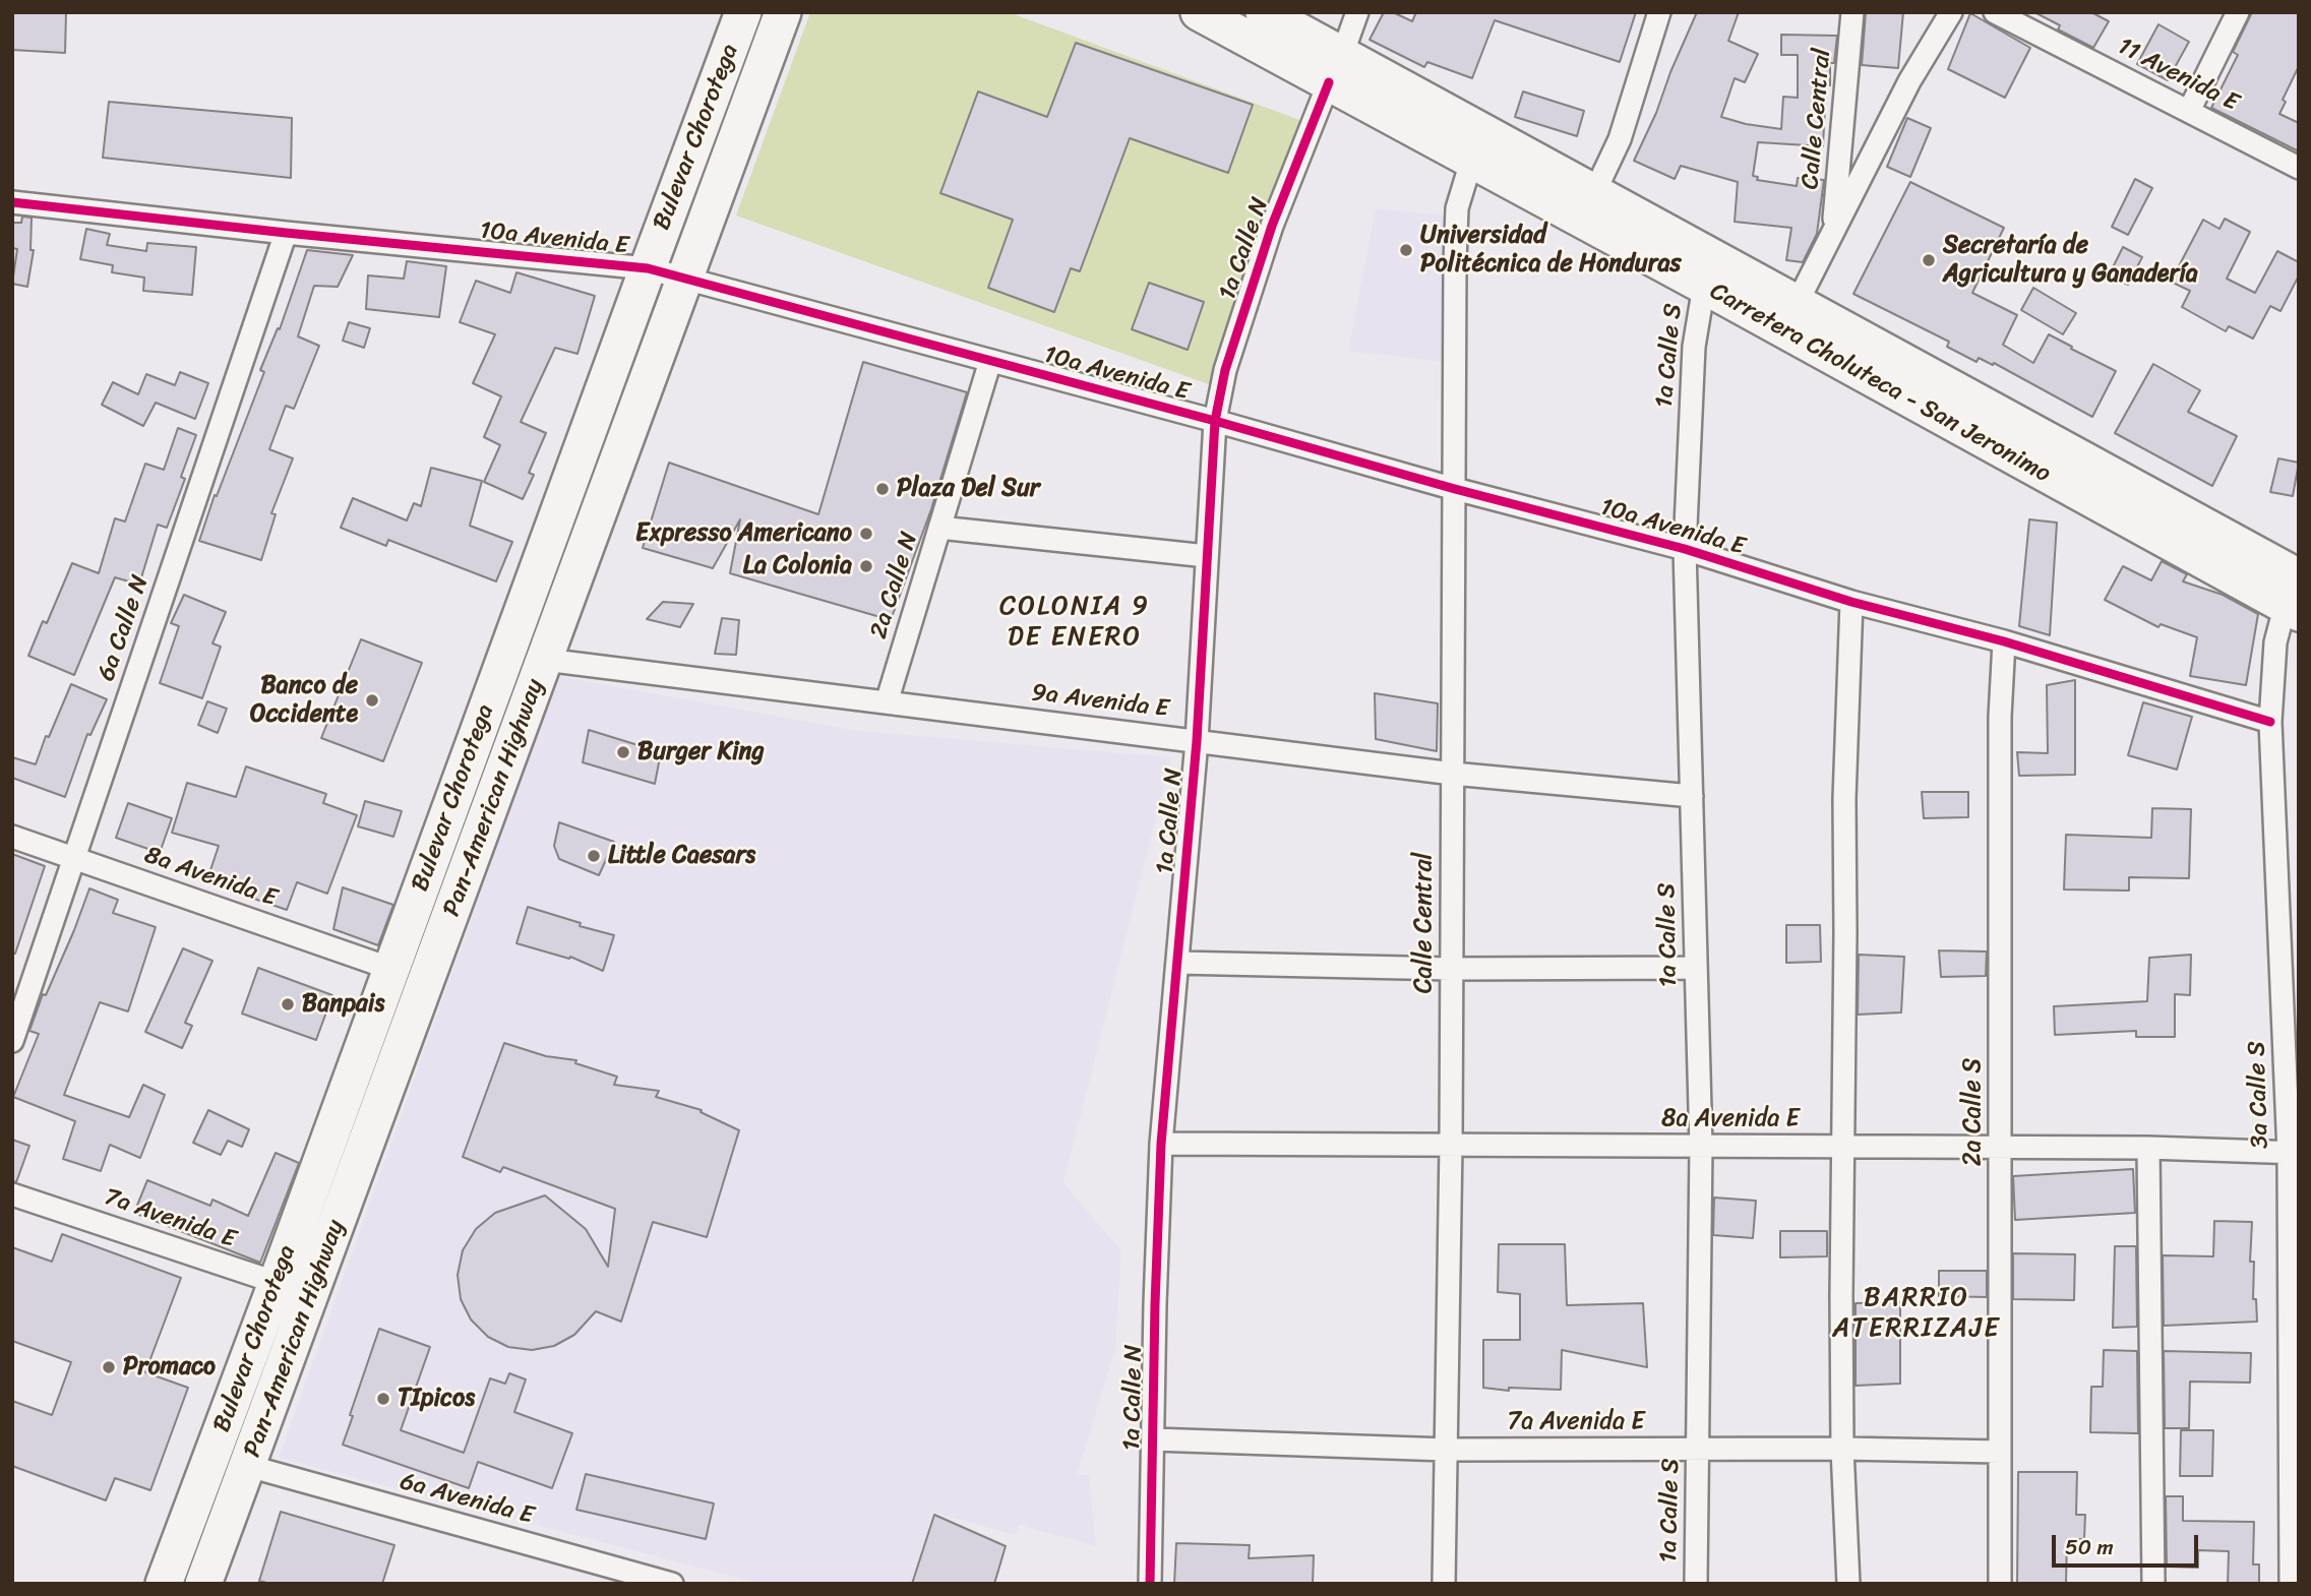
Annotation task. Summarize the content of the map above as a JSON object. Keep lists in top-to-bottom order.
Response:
{
  "streets": {
    "highway": ["Bulevar Chorotega", "Carretera Choluteca - San Jeronimo", "Pan-American Highway"],
    "street": [
      "11 Avenida E",
      "Calle Central",
      "10a Avenida E",
      "1a Calle N",
      "1a Calle S",
      "2a Calle N",
      "6a Calle N",
      "9a Avenida E",
      "8a Avenida E",
      "3a Calle S",
      "2a Calle S",
      "7a Avenida E",
      "6a Avenida E"
    ]
  },
  "crossings": [
    ["Calle Central", "10a Avenida E"],
    ["Calle Central", "Carretera Choluteca - San Jeronimo"],
    ["Calle Central", "9a Avenida E"],
    ["Calle Central", "8a Avenida E"],
    ["Calle Central", "7a Avenida E"],
    ["Bulevar Chorotega", "10a Avenida E"],
    ["Bulevar Chorotega", "8a Avenida E"],
    ["Bulevar Chorotega", "7a Avenida E"],
    ["10a Avenida E", "1a Calle N"],
    ["10a Avenida E", "1a Calle S"],
    ["10a Avenida E", "2a Calle N"],
    ["10a Avenida E", "6a Calle N"],
    ["10a Avenida E", "Pan-American Highway"],
    ["10a Avenida E", "3a Calle S"],
    ["10a Avenida E", "2a Calle S"],
    ["1a Calle N", "Carretera Choluteca - San Jeronimo"],
    ["1a Calle N", "9a Avenida E"],
    ["1a Calle N", "8a Avenida E"],
    ["1a Calle N", "7a Avenida E"],
    ["1a Calle S", "Carretera Choluteca - San Jeronimo"],
    ["1a Calle S", "9a Avenida E"],
    ["1a Calle S", "8a Avenida E"],
    ["1a Calle S", "7a Avenida E"],
    ["Carretera Choluteca - San Jeronimo", "3a Calle S"],
    ["2a Calle N", "9a Avenida E"],
    ["6a Calle N", "8a Avenida E"],
    ["9a Avenida E", "Pan-American Highway"],
    ["Pan-American Highway", "7a Avenida E"],
    ["Pan-American Highway", "6a Avenida E"],
    ["8a Avenida E", "3a Calle S"],
    ["8a Avenida E", "2a Calle S"],
    ["2a Calle S", "7a Avenida E"]
  ],
  "districts": ["COLONIA 9 DE ENERO", "BARRIO ATERRIZAJE"],
  "places": [
    "Universidad Politécnica de Honduras",
    "Secretaría de Agricultura y Ganadería",
    "Plaza Del Sur",
    "Expresso Americano",
    "La Colonia",
    "Banco de Occidente",
    "Burger King",
    "Little Caesars",
    "Banpais",
    "Promaco",
    "TIpicos"
  ],
  "scale_bar": "50 m"
}
